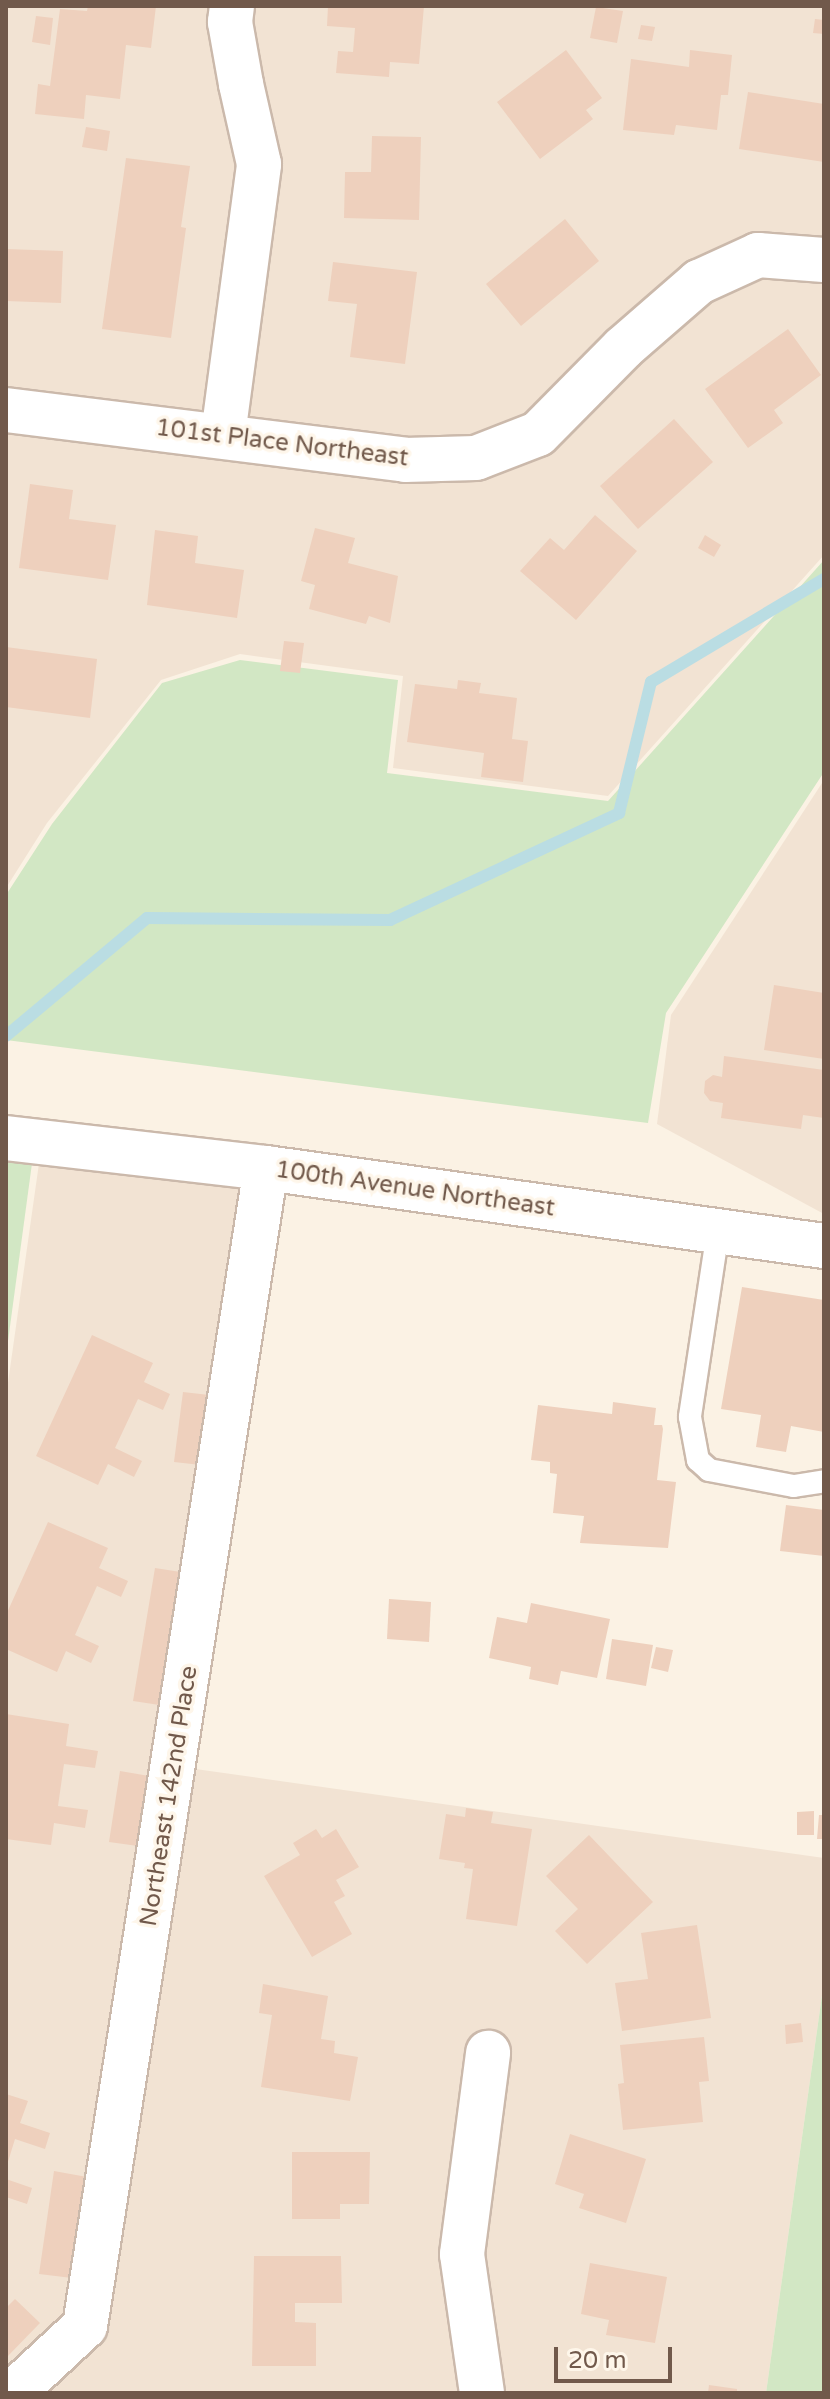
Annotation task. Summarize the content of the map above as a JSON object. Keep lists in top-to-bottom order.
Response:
{
  "streets": {
    "street": ["101st Place Northeast", "100th Avenue Northeast", "Northeast 142nd Place"]
  },
  "crossings": [
    ["100th Avenue Northeast", "Northeast 142nd Place"]
  ],
  "scale_bar": "20 m"
}
